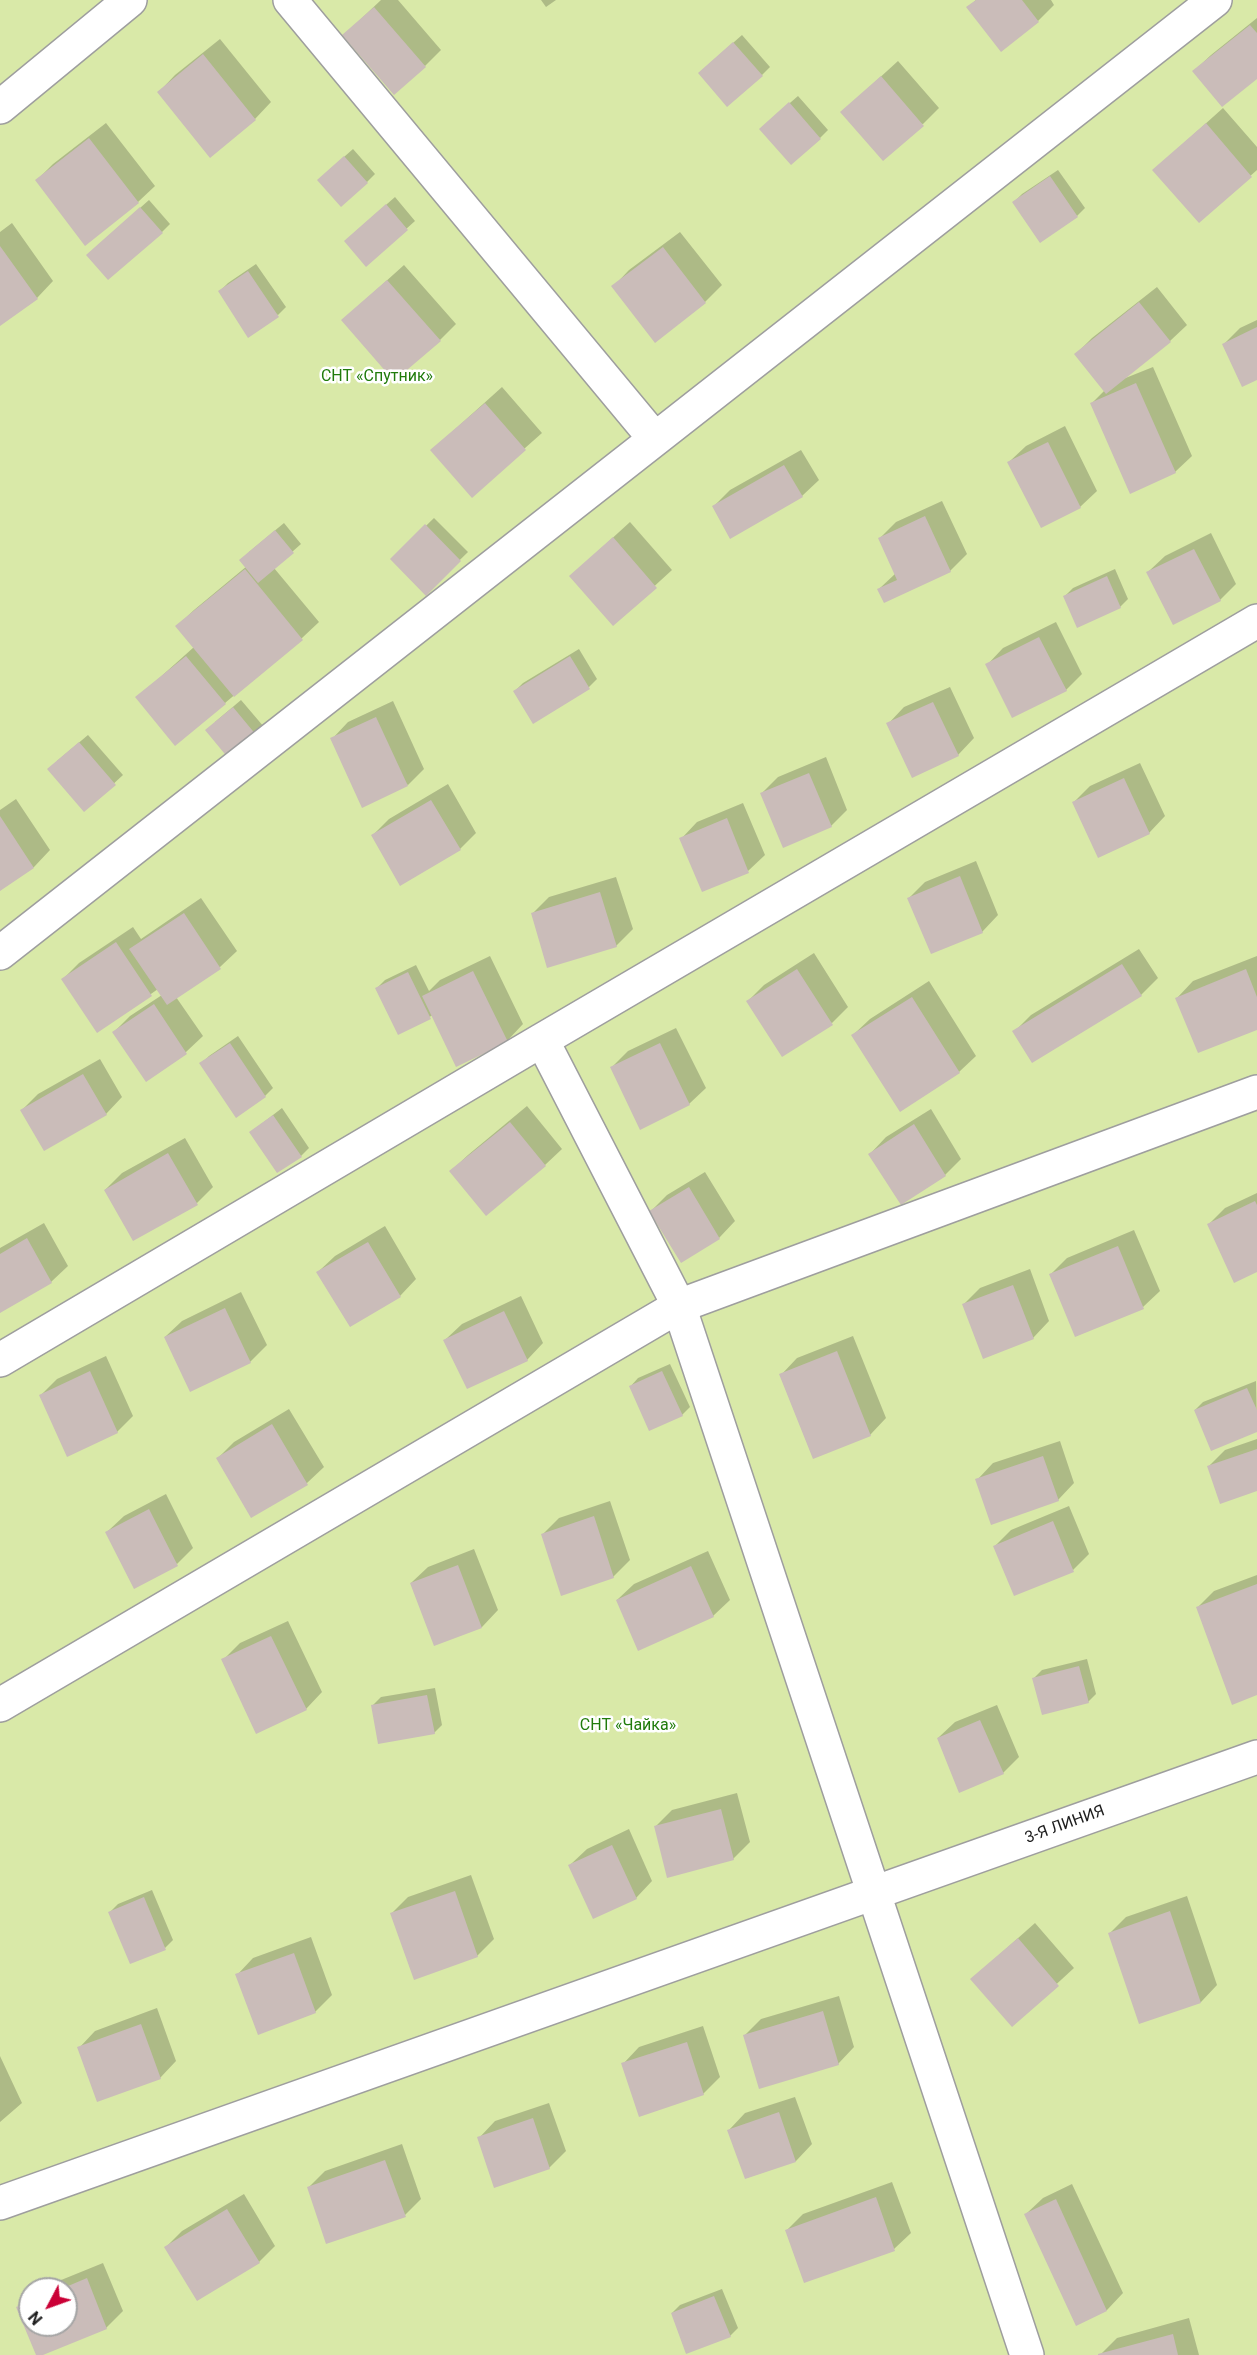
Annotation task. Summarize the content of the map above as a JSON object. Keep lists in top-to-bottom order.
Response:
{
  "streets": {
    "street": ["3-Я ЛИНИЯ"]
  },
  "parks": ["СНТ «Спутник»", "СНТ «Чайка»"],
  "north": "bottom left"
}
